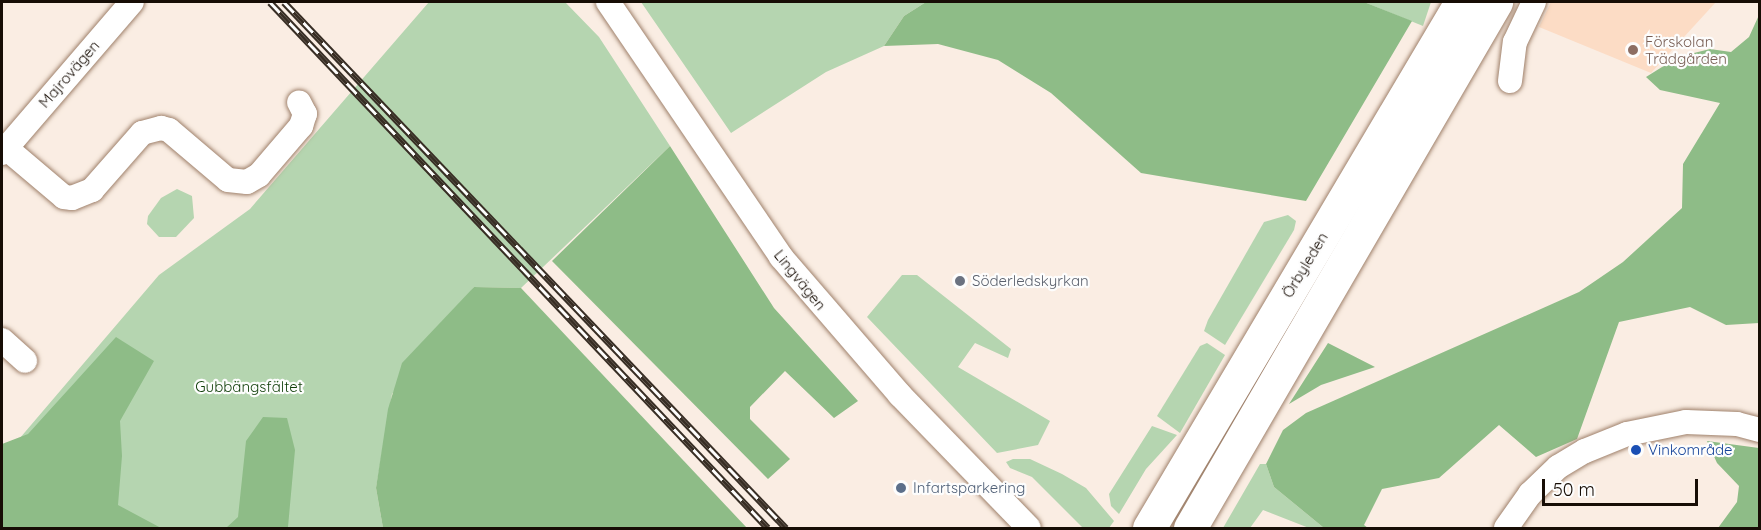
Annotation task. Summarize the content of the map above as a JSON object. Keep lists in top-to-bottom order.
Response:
{
  "streets": {
    "main road": ["Örbyleden"],
    "street": ["Majrovägen", "Lingvägen"]
  },
  "parks": ["Gubbängsfältet"],
  "places": [
    "Förskolan Trädgården",
    "Söderledskyrkan",
    "Vinkområde",
    "Infartsparkering"
  ],
  "scale_bar": "50 m"
}
